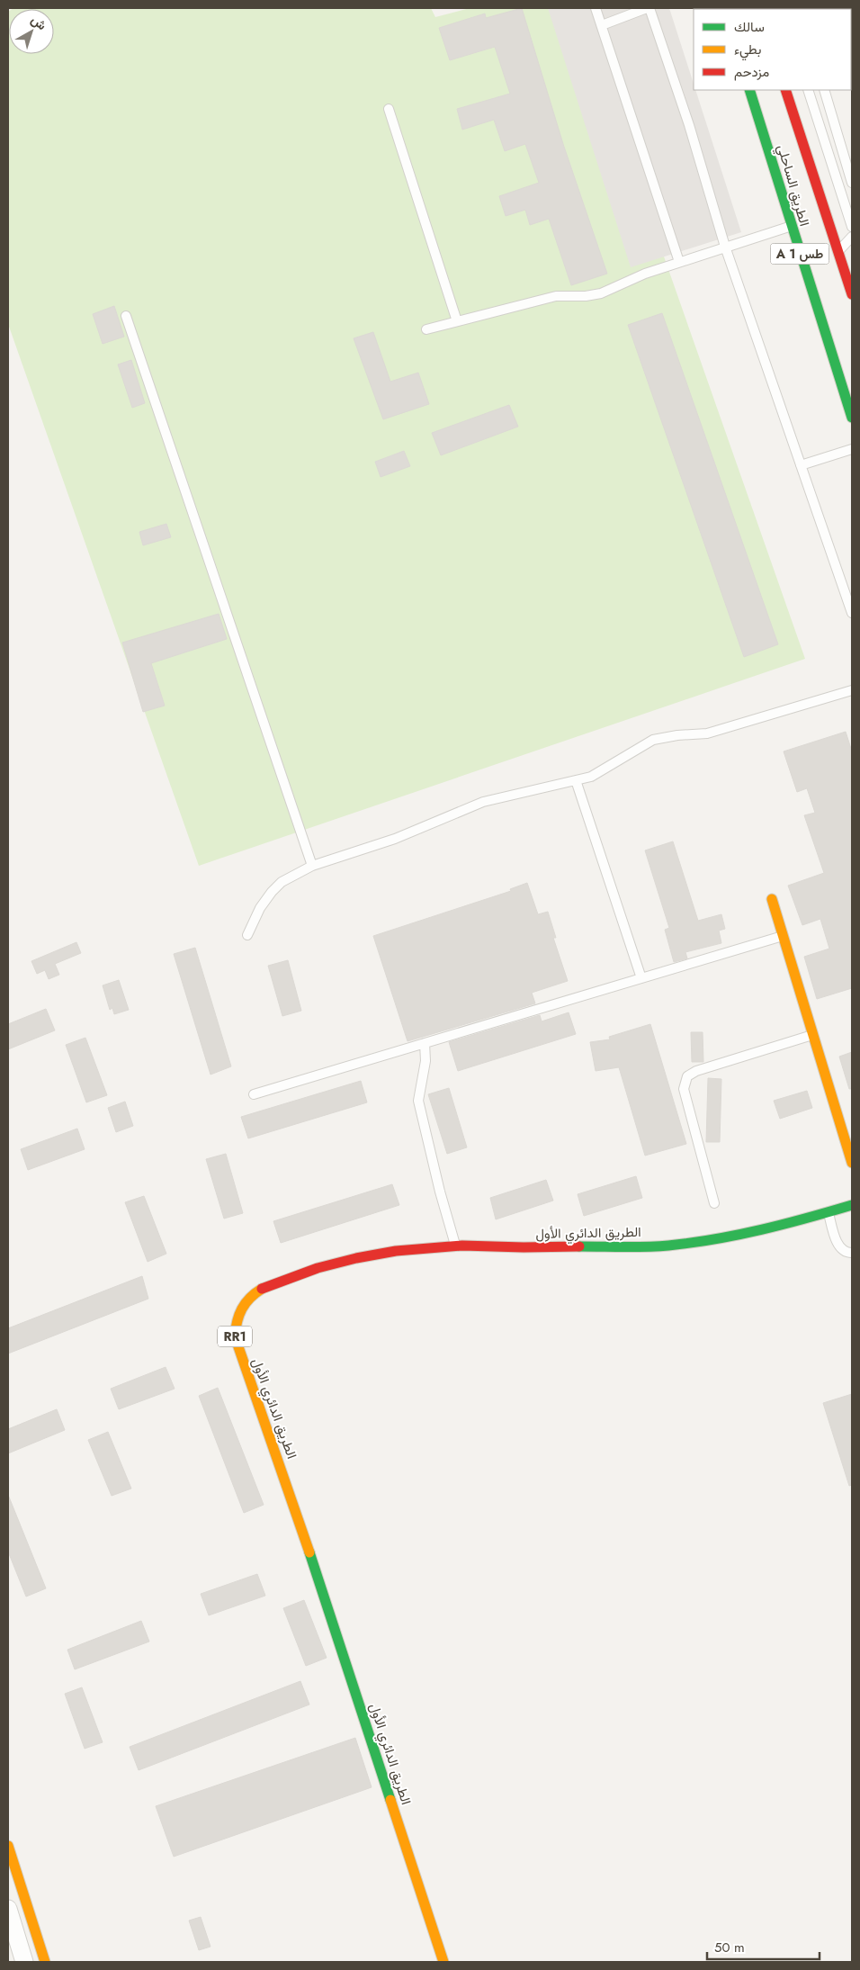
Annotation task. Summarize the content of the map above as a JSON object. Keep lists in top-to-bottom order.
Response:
{
  "streets": {
    "main road": [
      "الطريق الساحلي",
      "A 1 طس",
      "الطريق الدائري الأول",
      "RR1"
    ]
  },
  "legend": ["سالك", "بطيء", "مزدحم"],
  "scale_bar": "50 m",
  "north": "top right"
}
